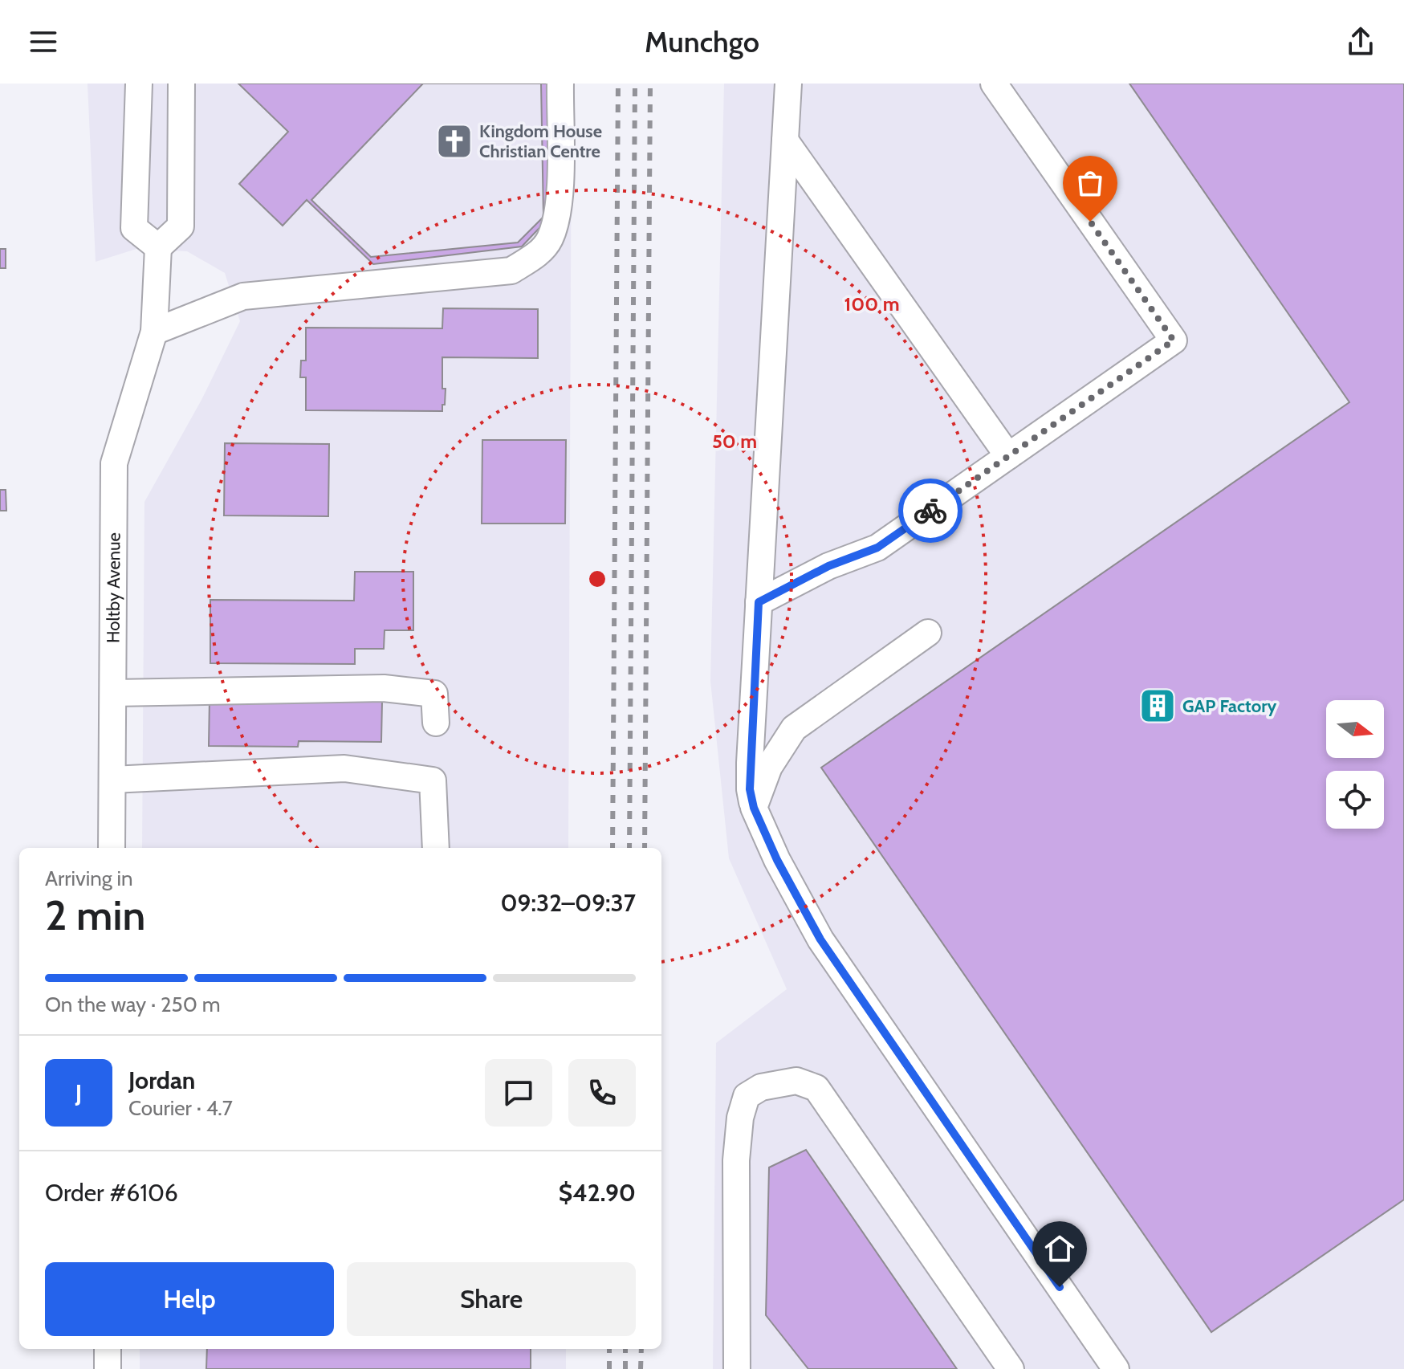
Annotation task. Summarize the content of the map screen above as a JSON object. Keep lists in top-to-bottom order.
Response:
{
  "streets": {
    "street": ["Holtby Avenue"]
  },
  "places": {
    "church": ["Kingdom House Christian Centre"],
    "building": ["GAP Factory"]
  },
  "north": "right",
  "page": {
    "header": "Munchgo",
    "heading": ["2 min", "Arriving in", "09:32–09:37"],
    "panel": [
      "Jordan",
      "Courier · 4.7",
      "Order #6106",
      "$42.90"
    ],
    "bar": "On the way · 250 m",
    "round": "J",
    "buttons": ["Help", "Share"]
  },
  "rings": ["100 m", "50 m"]
}
